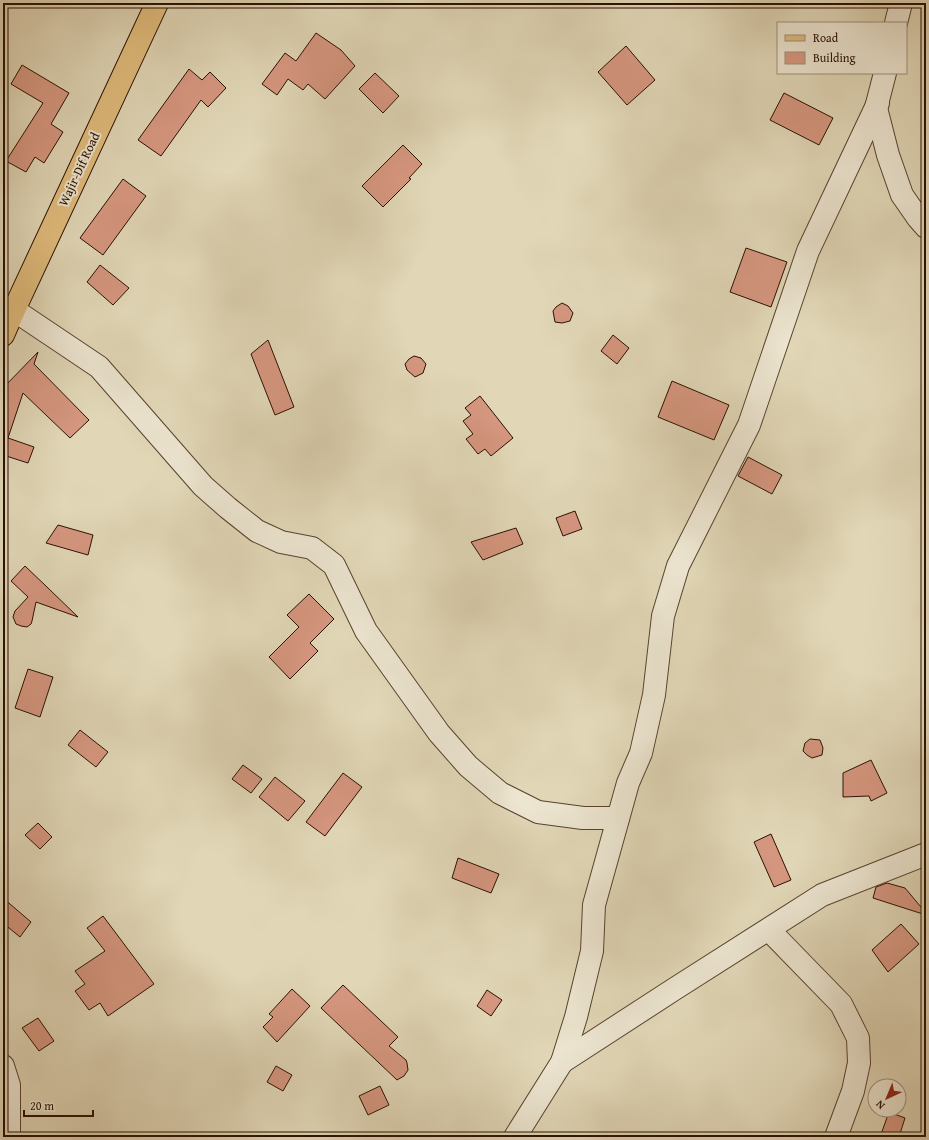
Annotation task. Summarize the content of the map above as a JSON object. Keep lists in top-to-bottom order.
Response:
{
  "streets": {
    "main road": ["Wajir-Dif Road"]
  },
  "legend": ["Road", "Building"],
  "scale_bar": "20 m",
  "north": "bottom left"
}
